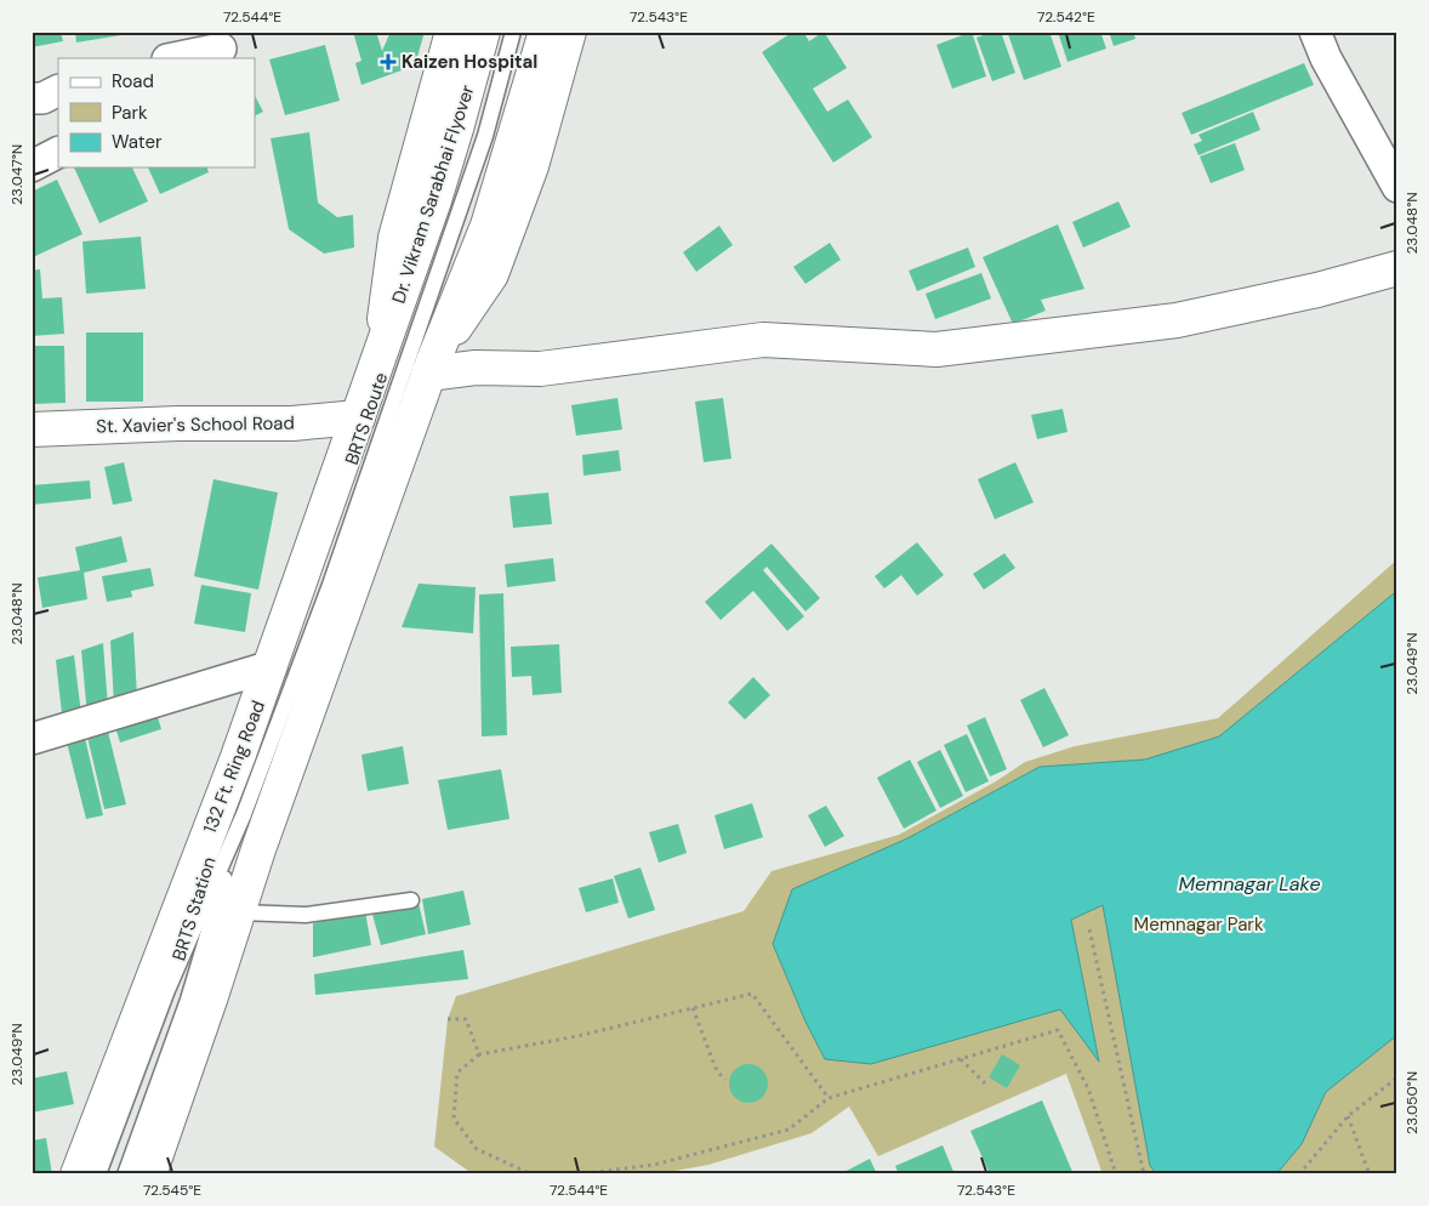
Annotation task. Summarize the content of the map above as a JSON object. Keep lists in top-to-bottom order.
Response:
{
  "streets": {
    "main road": ["Dr. Vikram Sarabhai Flyover", "St. Xavier's School Road", "132 Ft. Ring Road"],
    "lane": ["BRTS Route", "BRTS Station"]
  },
  "crossings": [
    ["Dr. Vikram Sarabhai Flyover", "132 Ft. Ring Road"],
    ["BRTS Route", "BRTS Station"],
    ["St. Xavier's School Road", "132 Ft. Ring Road"]
  ],
  "water": ["Memnagar Lake"],
  "parks": ["Memnagar Park"],
  "places": {
    "health": ["Kaizen Hospital"]
  },
  "legend": ["Road", "Park", "Water"],
  "coordinates": [
    "72.544°E",
    "72.543°E",
    "72.542°E",
    "23.047°N",
    "23.048°N",
    "23.049°N",
    "23.050°N",
    "72.545°E"
  ]
}
